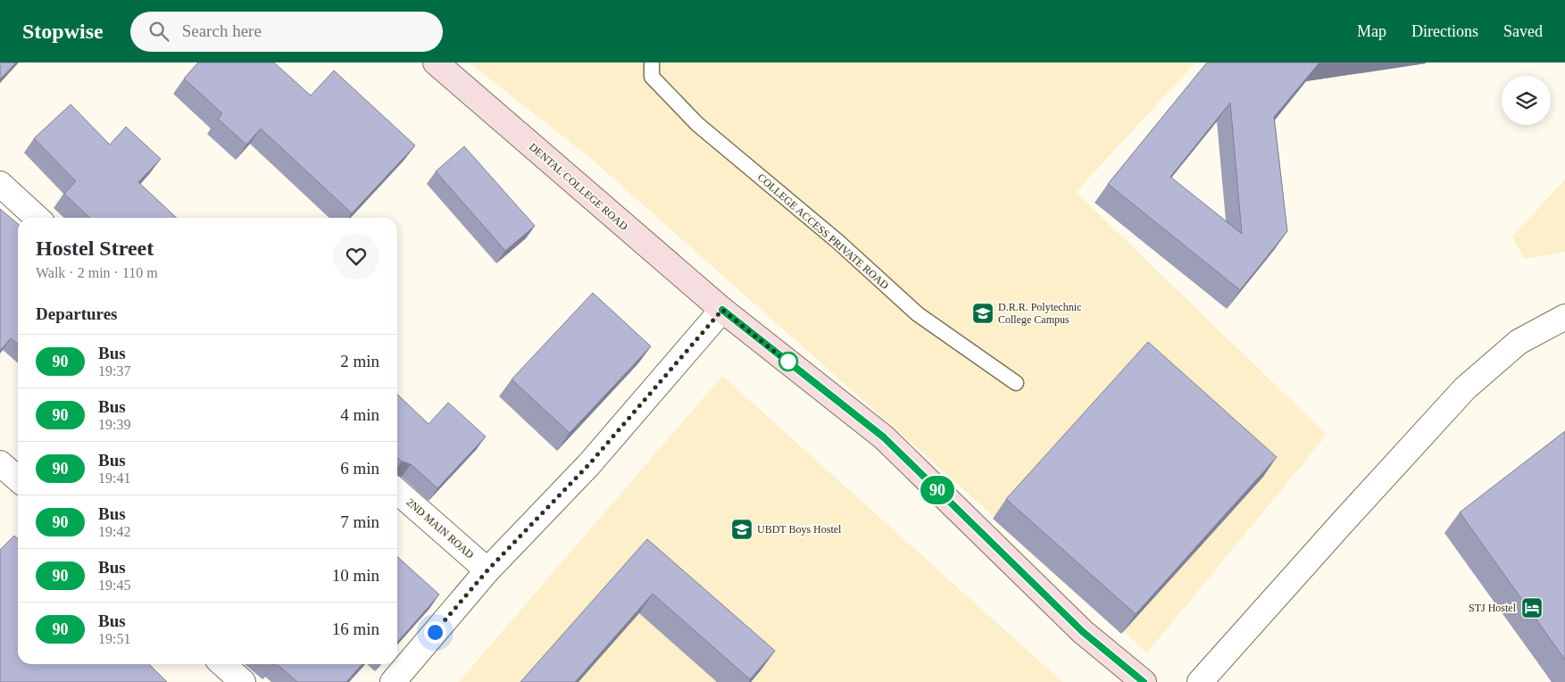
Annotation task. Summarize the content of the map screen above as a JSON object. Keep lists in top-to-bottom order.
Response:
{
  "streets": {
    "street": ["DENTAL COLLEGE ROAD", "2ND MAIN ROAD"],
    "lane": ["COLLEGE ACCESS PRIVATE ROAD"]
  },
  "places": {
    "school or university": ["D.R.R. Polytechnic College Campus", "UBDT Boys Hostel"],
    "hotel": ["STJ Hostel"]
  },
  "lines": ["bus line 90"],
  "page": {
    "header": "Stopwise",
    "search": "Search here",
    "nav": ["Map", "Directions", "Saved"],
    "on_map": "90",
    "heading": [
      ["Hostel Street", "Walk · 2 min · 110 m"],
      "Departures"
    ],
    "list": [
      {
        "mark": "90",
        "name": "Bus",
        "note": "19:37",
        "value": "2 min"
      },
      {
        "mark": "90",
        "name": "Bus",
        "note": "19:39",
        "value": "4 min"
      },
      {
        "mark": "90",
        "name": "Bus",
        "note": "19:41",
        "value": "6 min"
      },
      {
        "mark": "90",
        "name": "Bus",
        "note": "19:42",
        "value": "7 min"
      },
      {
        "mark": "90",
        "name": "Bus",
        "note": "19:45",
        "value": "10 min"
      },
      {
        "mark": "90",
        "name": "Bus",
        "note": "19:51",
        "value": "16 min"
      }
    ]
  }
}
